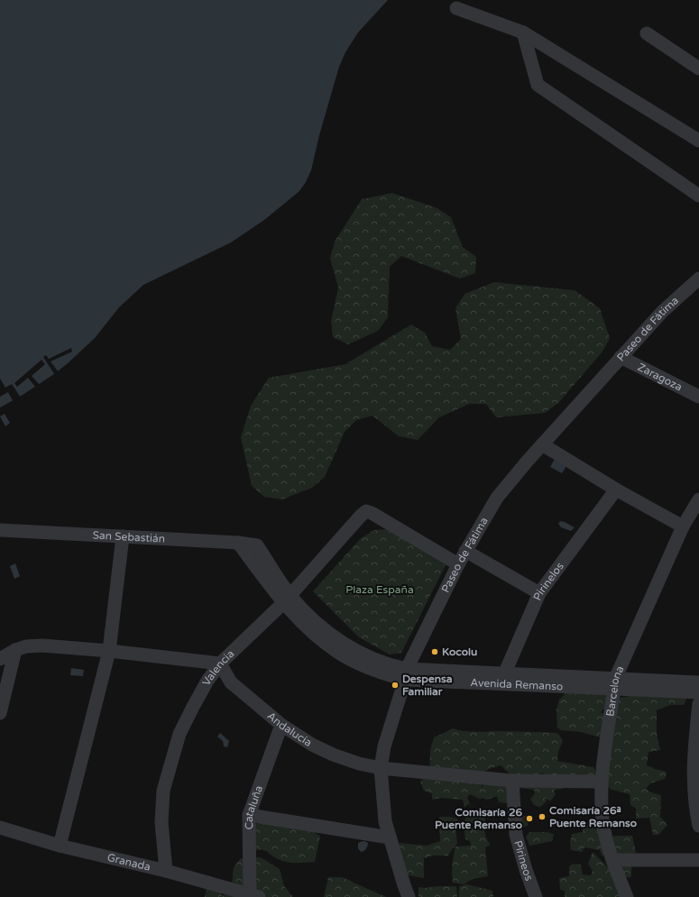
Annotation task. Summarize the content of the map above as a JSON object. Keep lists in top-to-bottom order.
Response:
{
  "streets": {
    "street": [
      "Paseo de Fátima",
      "Zaragoza",
      "San Sebastián",
      "Pirinelos",
      "Valencia",
      "Avenida Remanso",
      "Barcelona",
      "Andalucía",
      "Cataluña",
      "Pirineos",
      "Granada"
    ]
  },
  "crossings": [
    ["Paseo de Fátima", "Zaragoza"],
    ["Paseo de Fátima", "Valencia"],
    ["Paseo de Fátima", "Avenida Remanso"],
    ["Paseo de Fátima", "Andalucía"],
    ["San Sebastián", "Avenida Remanso"],
    ["Pirinelos", "Avenida Remanso"],
    ["Valencia", "Avenida Remanso"],
    ["Valencia", "Andalucía"],
    ["Valencia", "Granada"],
    ["Avenida Remanso", "Barcelona"],
    ["Barcelona", "Andalucía"],
    ["Andalucía", "Cataluña"],
    ["Andalucía", "Pirineos"],
    ["Cataluña", "Granada"]
  ],
  "parks": ["Plaza España"],
  "places": [
    "Kocolu",
    "Despensa Familiar",
    "Comisaría 26ª Puente Remanso",
    "Comisaría 26 Puente Remanso"
  ]
}
